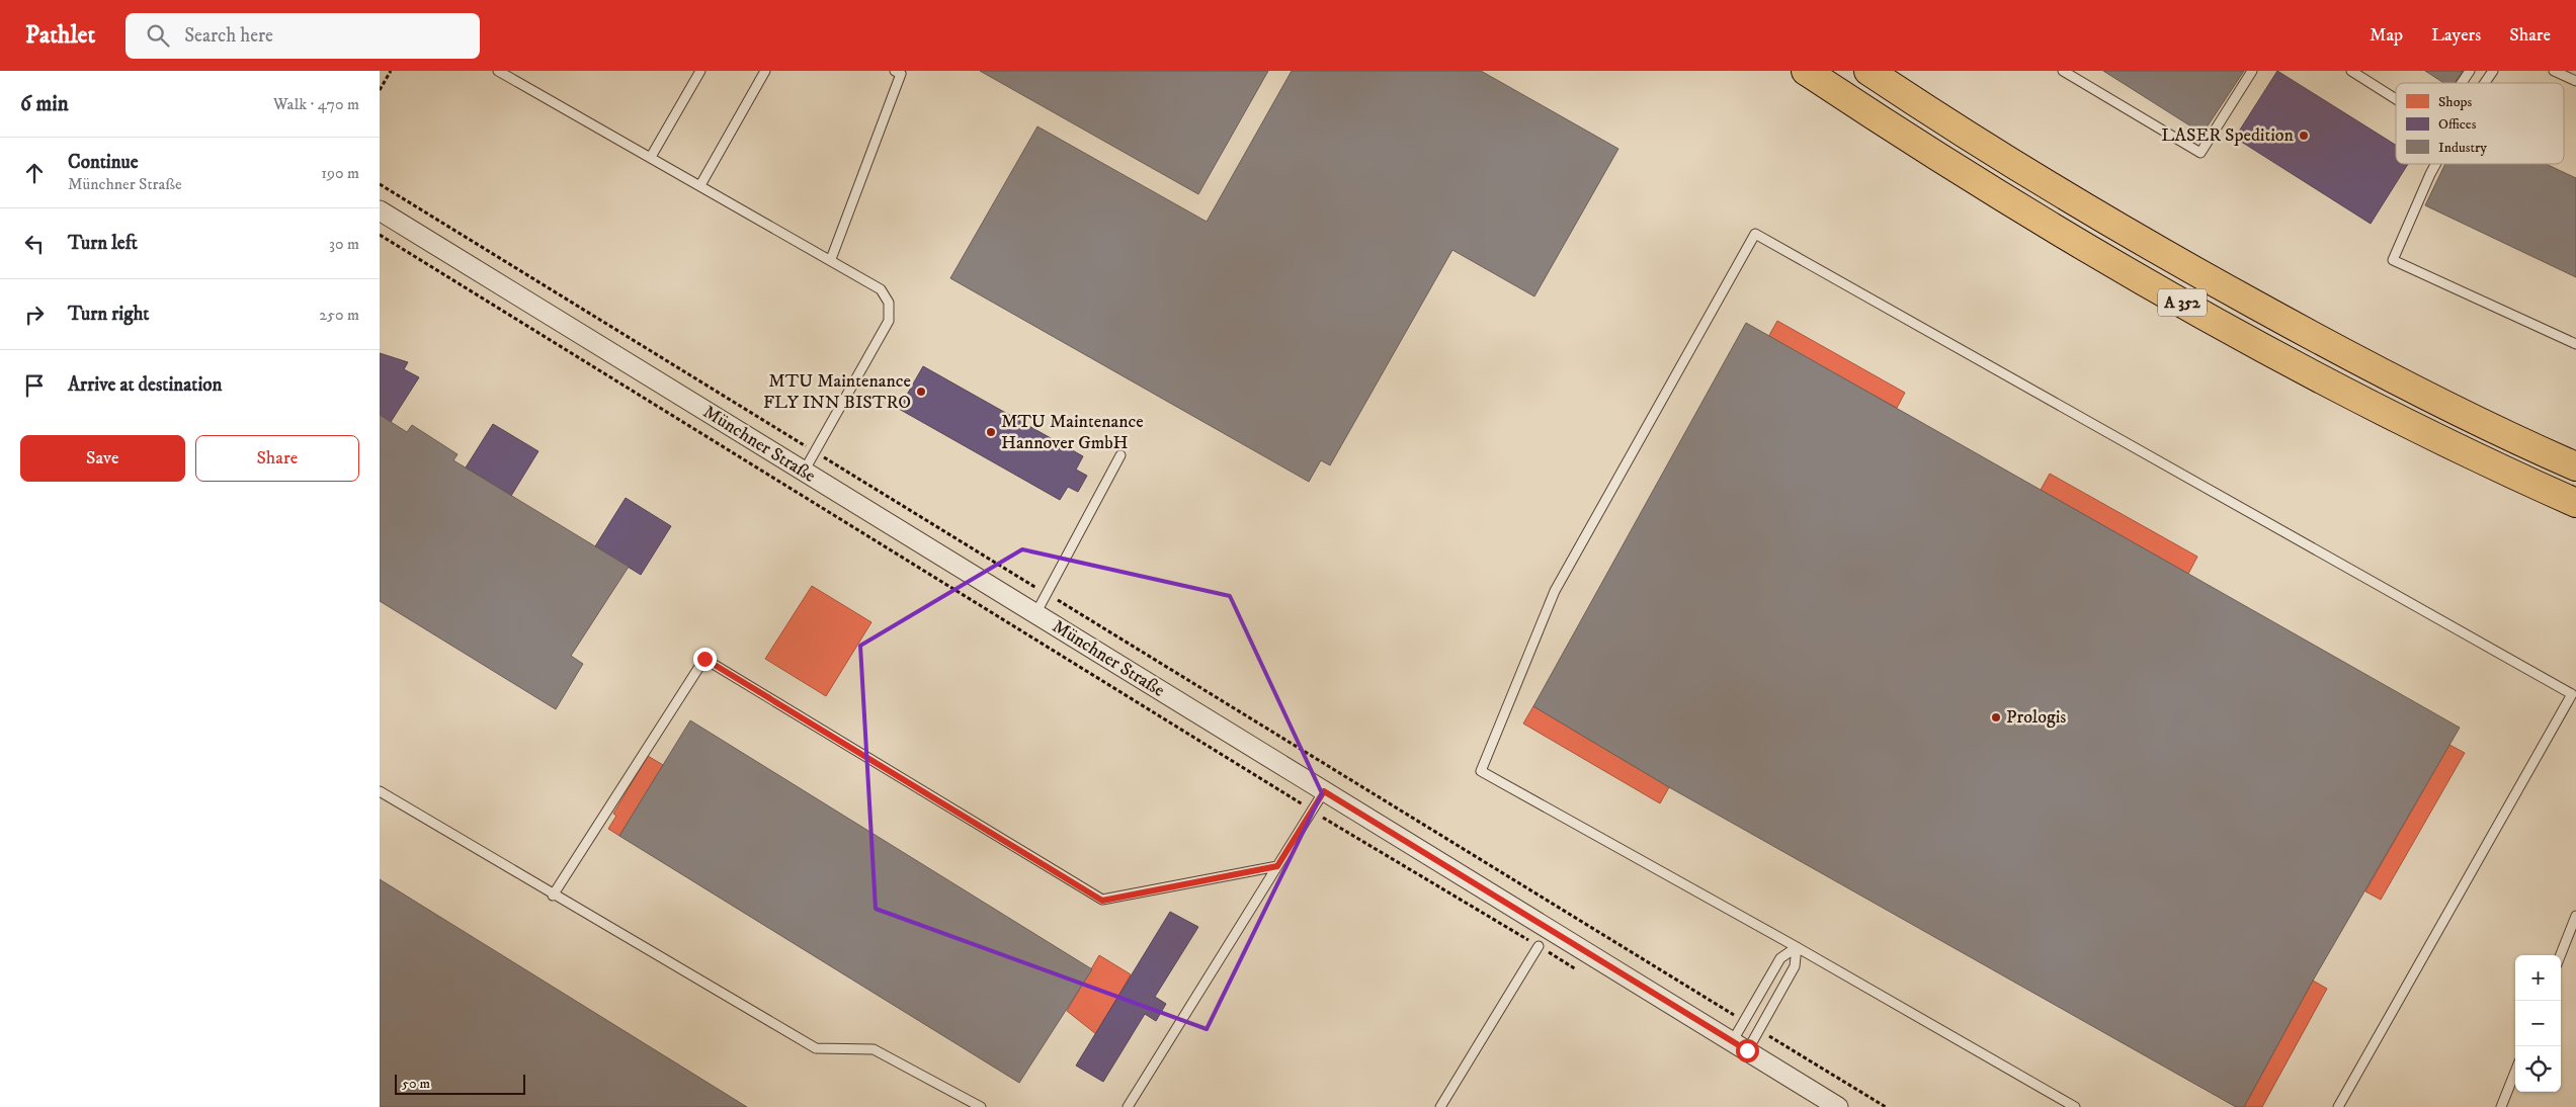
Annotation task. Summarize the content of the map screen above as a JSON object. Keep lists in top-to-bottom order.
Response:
{
  "streets": {
    "highway": ["A 352"],
    "street": ["Münchner Straße"]
  },
  "places": [
    "LASER Spedition",
    "MTU Maintenance FLY INN BISTRO",
    "MTU Maintenance Hannover GmbH",
    "Prologis"
  ],
  "legend": ["Shops", "Offices", "Industry"],
  "scale_bar": "50 m",
  "page": {
    "header": "Pathlet",
    "search": "Search here",
    "nav": ["Map", "Layers", "Share"],
    "heading": ["6 min", "Walk · 470 m"],
    "list": [
      ["Continue", "Münchner Straße", "190 m"],
      ["Turn left", "30 m"],
      ["Turn right", "250 m"],
      "Arrive at destination"
    ],
    "buttons": ["Save", "Share"],
    "map_buttons": ["+", "−"],
    "scale": "50 m"
  }
}
